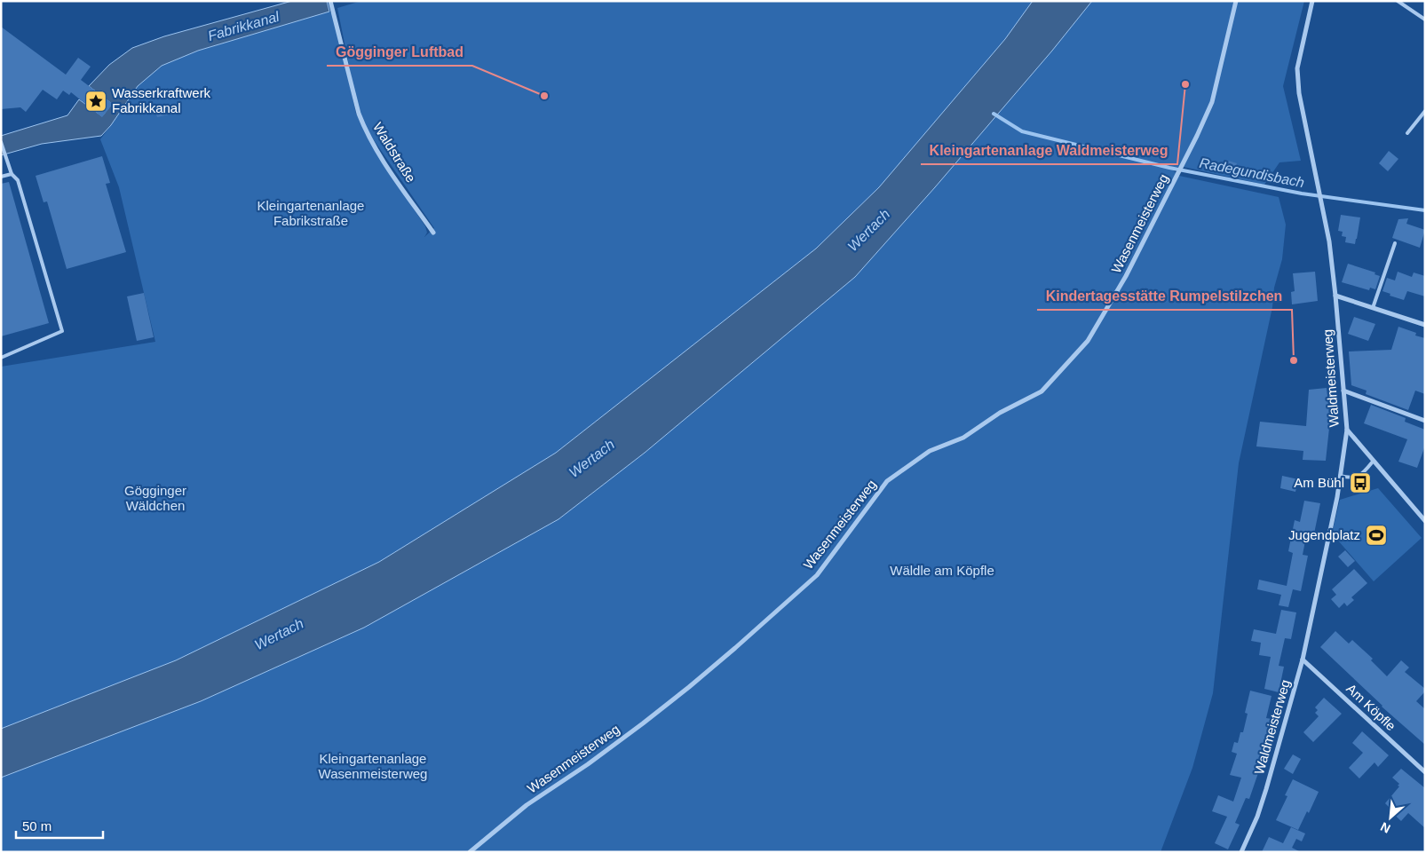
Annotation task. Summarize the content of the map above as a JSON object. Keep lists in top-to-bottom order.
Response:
{
  "streets": {
    "street": [
      "Waldstraße",
      "Wasenmeisterweg",
      "Waldmeisterweg",
      "Am Köpfle"
    ]
  },
  "crossings": [
    ["Waldmeisterweg", "Am Köpfle"]
  ],
  "water": ["Fabrikkanal", "Radegundisbach", "Wertach"],
  "parks": [
    "Kleingartenanlage Fabrikstraße",
    "Gögginger Wäldchen",
    "Wäldle am Köpfle",
    "Kleingartenanlage Wasenmeisterweg"
  ],
  "places": {
    "other": ["Kleingartenanlage Waldmeisterweg", "Gögginger Luftbad", "Kindertagesstätte Rumpelstilzchen"],
    "place": ["Wasserkraftwerk Fabrikkanal"],
    "bus stop": ["Am Bühl"],
    "sports": ["Jugendplatz"]
  },
  "scale_bar": "50 m",
  "north": "bottom left"
}
